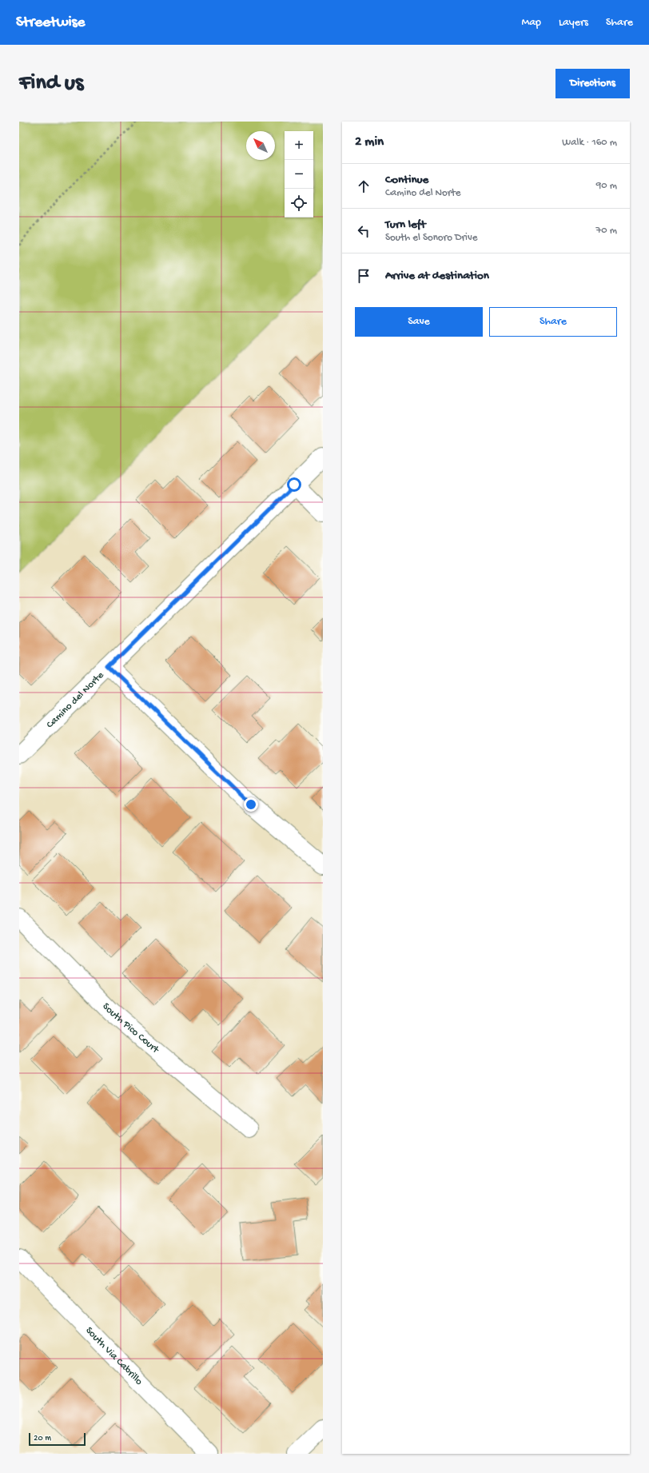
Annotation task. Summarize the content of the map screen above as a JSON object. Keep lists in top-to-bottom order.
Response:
{
  "streets": {
    "street": ["Camino del Norte", "South Pico Court", "South Via Cabrillo"]
  },
  "scale_bar": "20 m",
  "north": "top left",
  "page": {
    "header": "Streetwise",
    "nav": ["Map", "Layers", "Share"],
    "buttons": [
      "Directions",
      ["Save", "Share"]
    ],
    "title": "Find us",
    "heading": ["2 min", "Walk · 160 m"],
    "map_buttons": ["+", "−"],
    "list": [
      ["Continue", "Camino del Norte", "90 m"],
      ["Turn left", "South el Sonoro Drive", "70 m"],
      "Arrive at destination"
    ],
    "scale": "20 m"
  }
}
